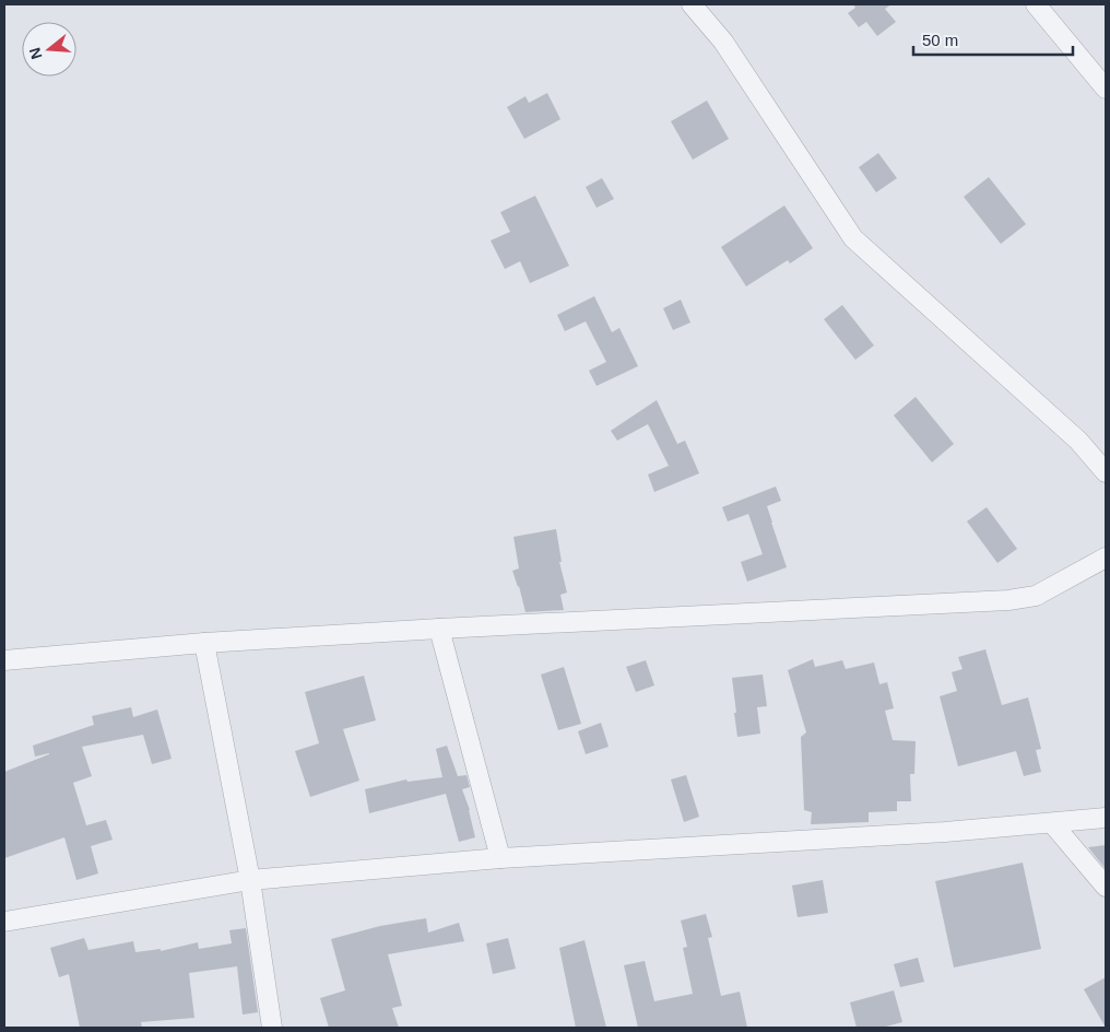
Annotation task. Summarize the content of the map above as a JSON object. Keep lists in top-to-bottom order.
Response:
{
  "scale_bar": "50 m",
  "north": "left"
}
